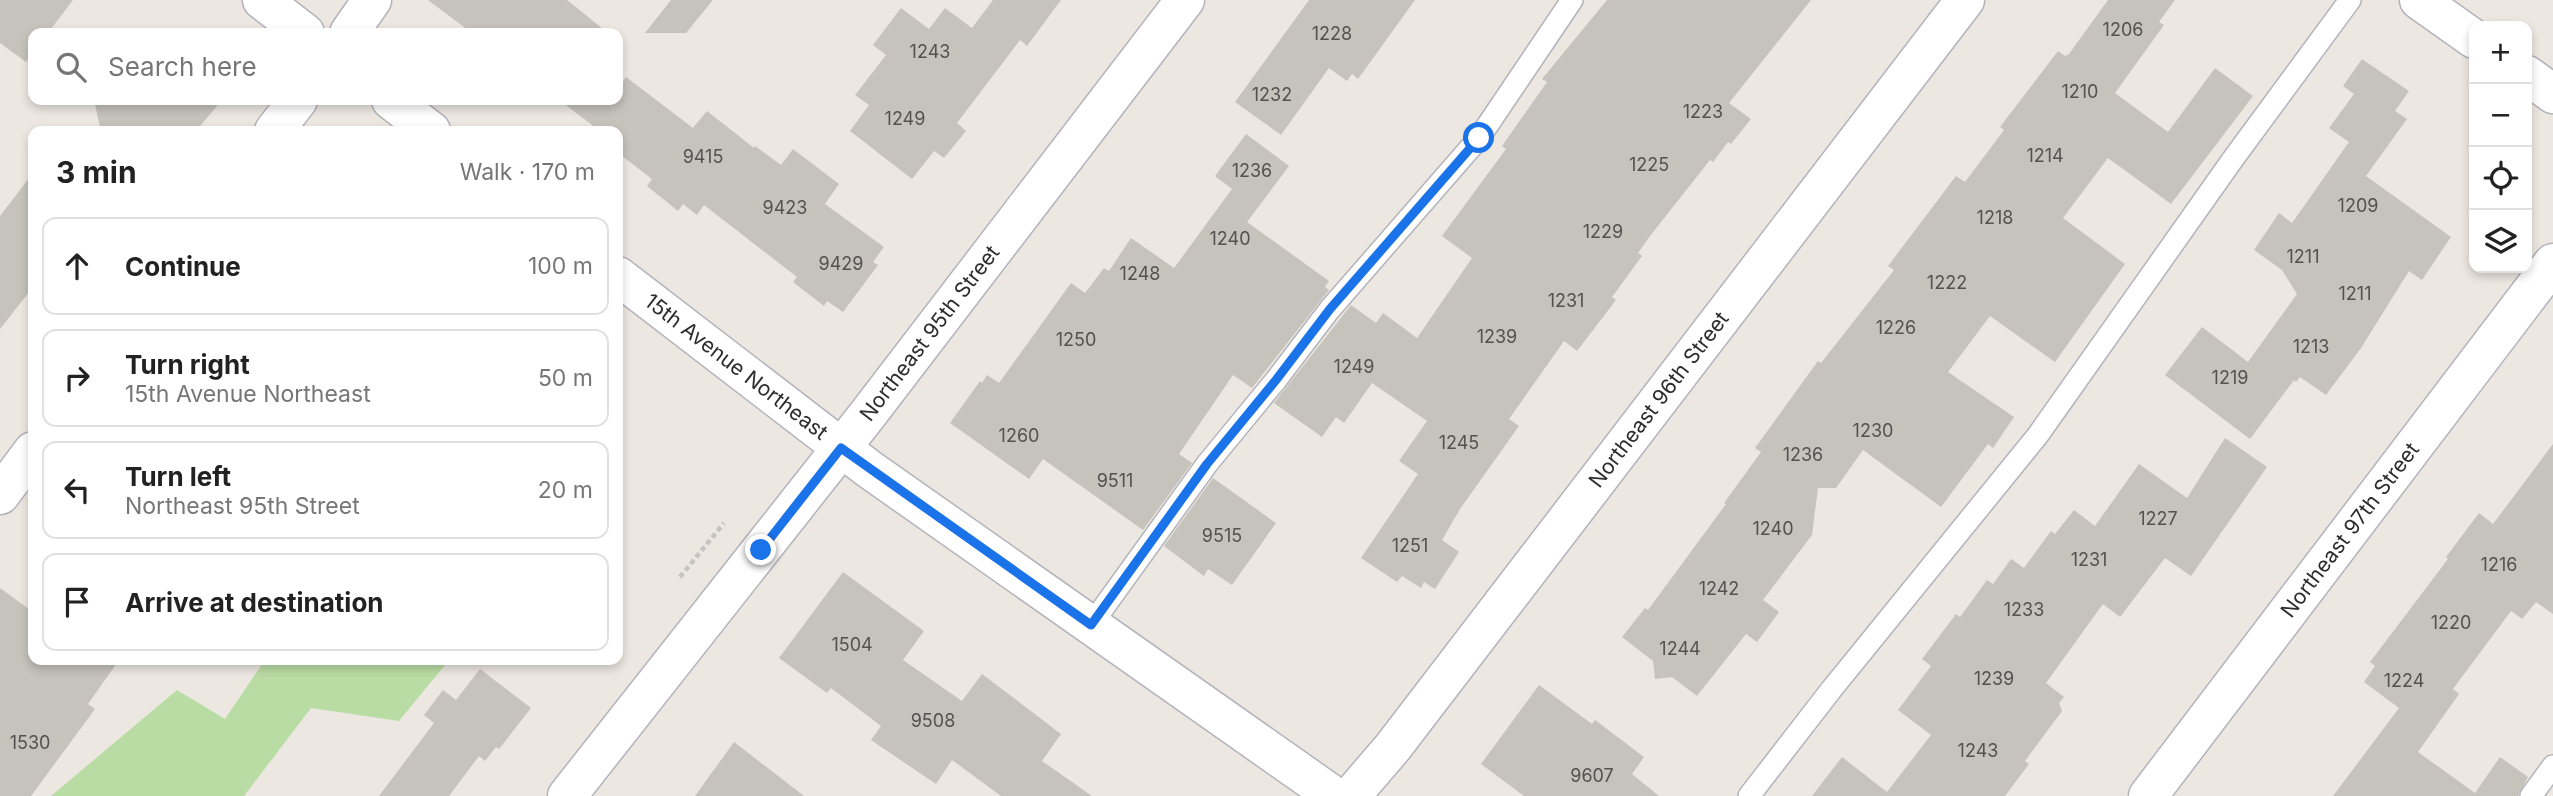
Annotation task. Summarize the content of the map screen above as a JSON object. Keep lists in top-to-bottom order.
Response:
{
  "streets": {
    "street": [
      "Northeast 95th Street",
      "15th Avenue Northeast",
      "Northeast 96th Street",
      "Northeast 97th Street"
    ]
  },
  "crossings": [
    ["Northeast 95th Street", "15th Avenue Northeast"]
  ],
  "house_numbers": [
    "1206",
    "1228",
    "1243",
    "1210",
    "1232",
    "1223",
    "1249",
    "1214",
    "9415",
    "1225",
    "1236",
    "1209",
    "9423",
    "1218",
    "1229",
    "1240",
    "1211",
    "9429",
    "1248",
    "1222",
    "1211",
    "1231",
    "1226",
    "1239",
    "1250",
    "1213",
    "1249",
    "1219",
    "1230",
    "1260",
    "1245",
    "1236",
    "9511",
    "1227",
    "1240",
    "9515",
    "1251",
    "1231",
    "1216",
    "1242",
    "1233",
    "1220",
    "1504",
    "1244",
    "1239",
    "1224",
    "9508",
    "1530",
    "1243",
    "9607"
  ],
  "page": {
    "map_buttons": ["+", "−"],
    "search": "Search here",
    "heading": ["3 min", "Walk · 170 m"],
    "list": [
      ["Continue", "100 m"],
      ["Turn right", "15th Avenue Northeast", "50 m"],
      ["Turn left", "Northeast 95th Street", "20 m"],
      "Arrive at destination"
    ]
  }
}
